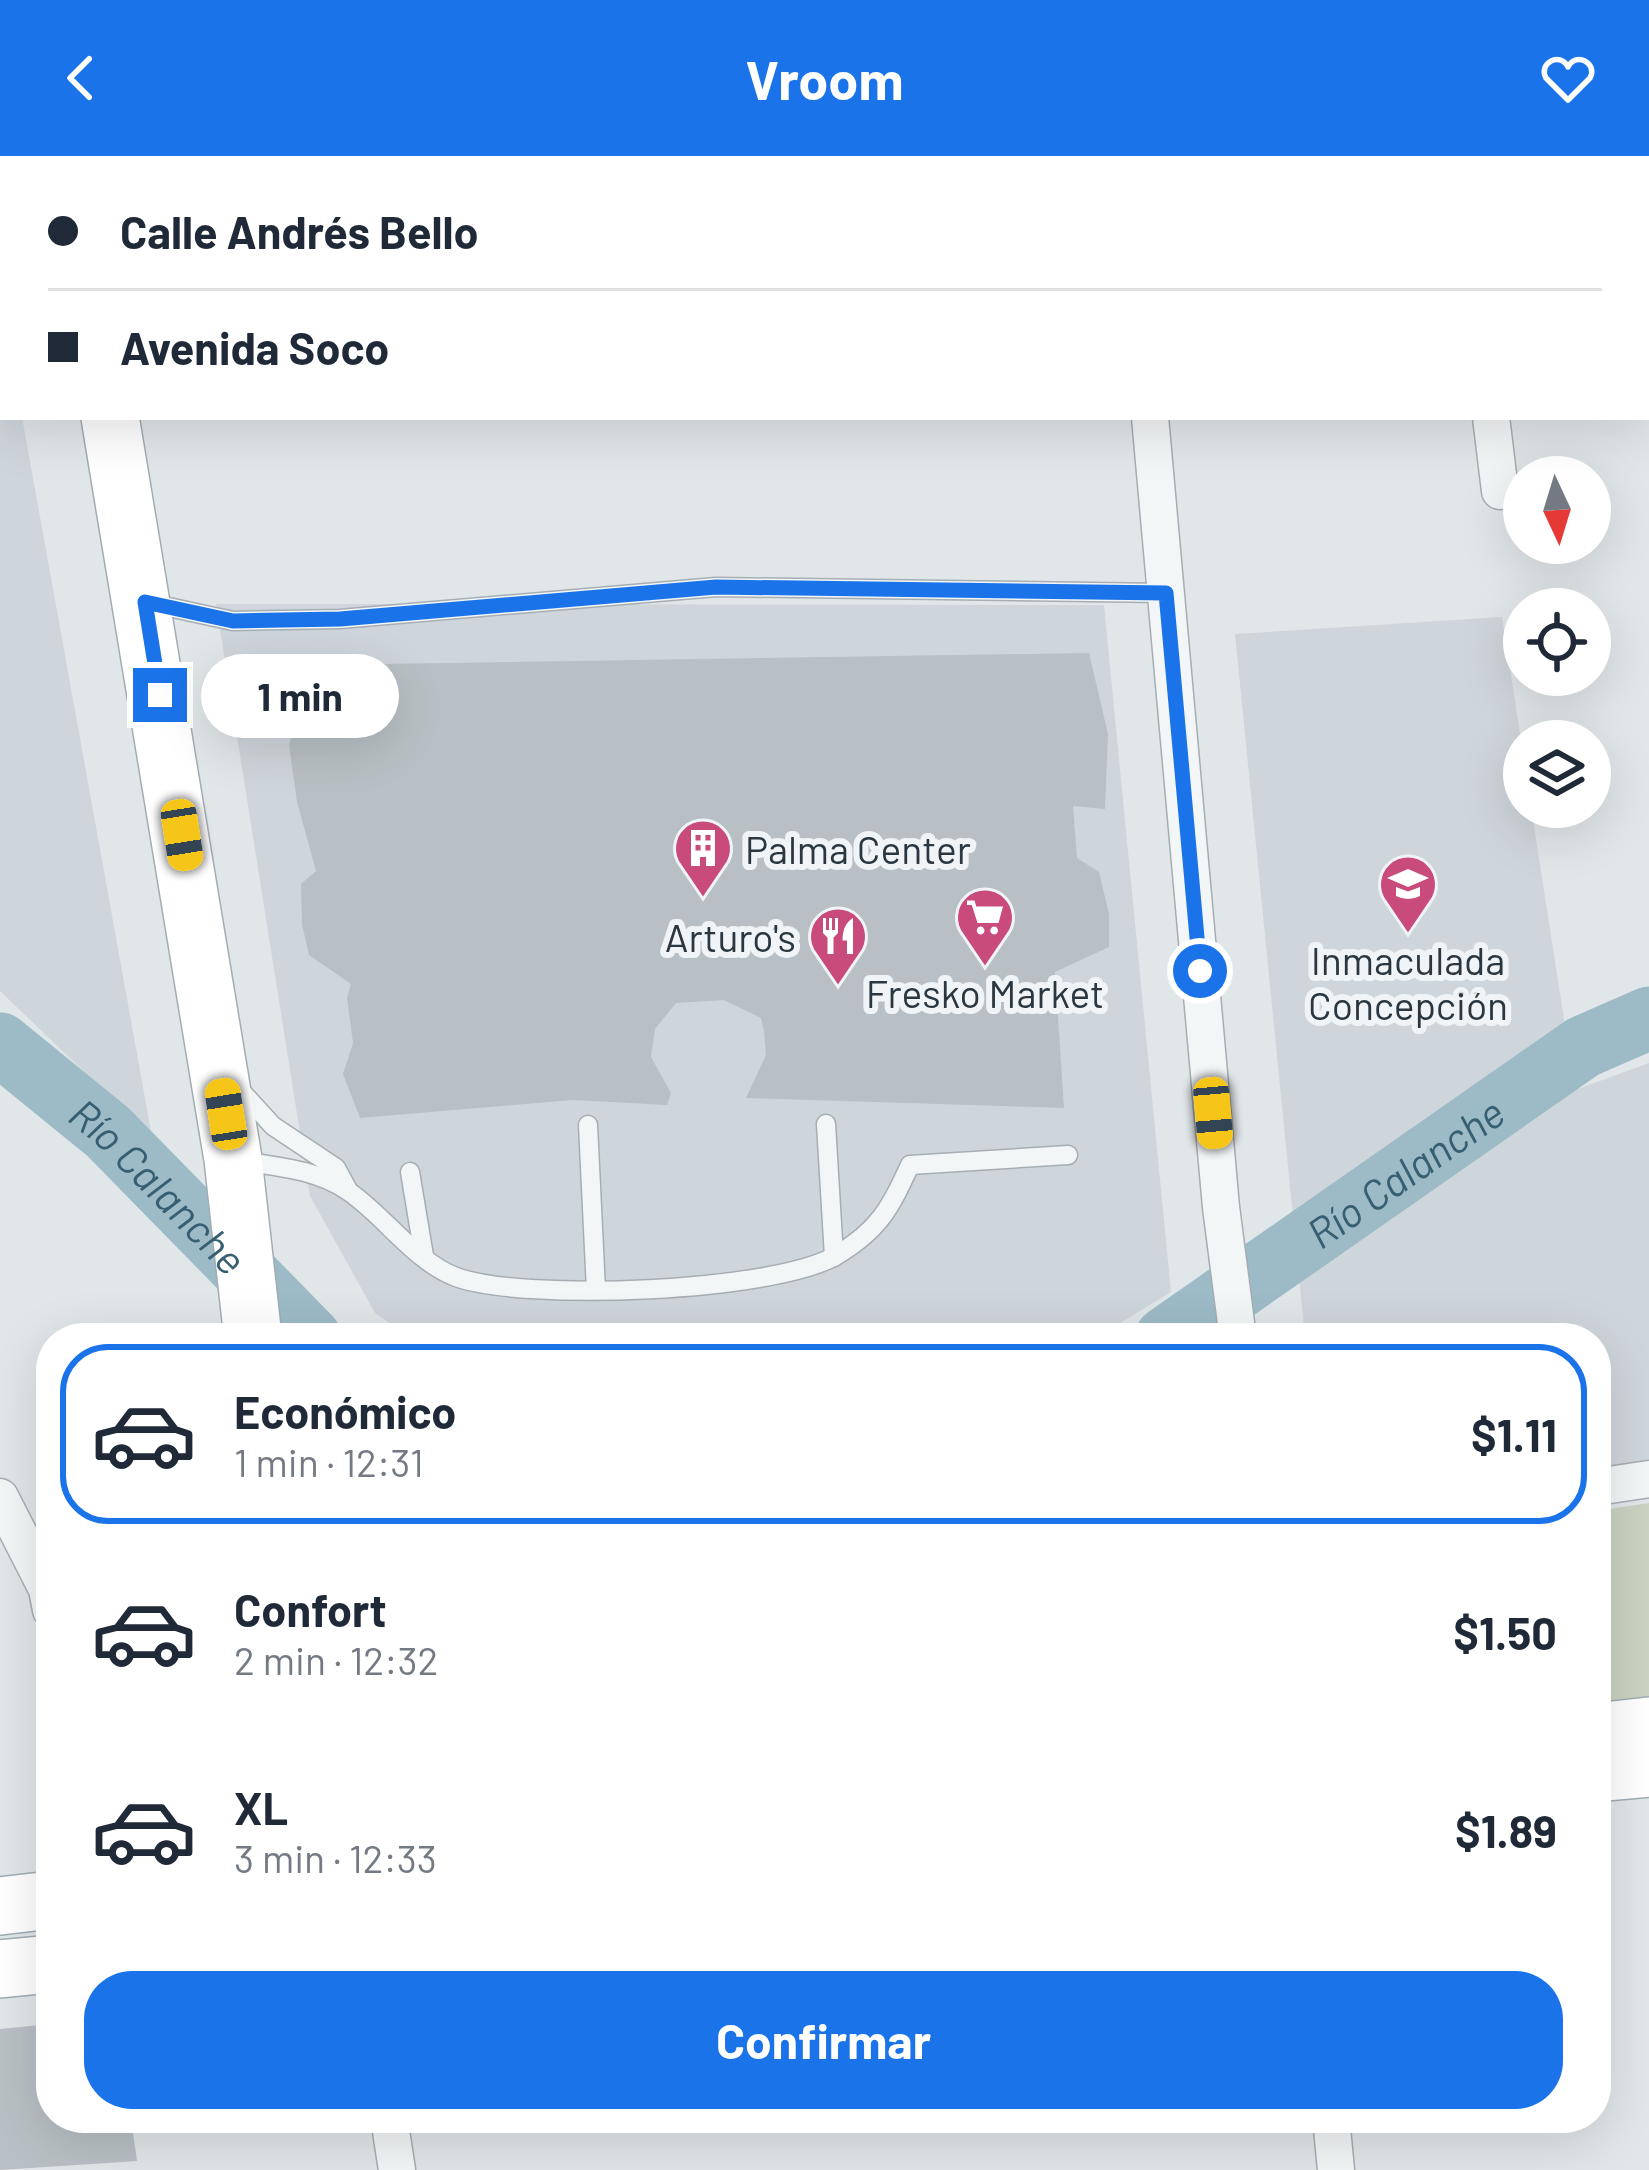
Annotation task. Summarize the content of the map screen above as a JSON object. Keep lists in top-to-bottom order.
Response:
{
  "water": ["Río Calanche"],
  "places": {
    "building": ["Palma Center"],
    "school or university": ["Inmaculada Concepción"],
    "supermarket": ["Fresko Market"],
    "restaurant": ["Arturo's"]
  },
  "north": "bottom",
  "page": {
    "header": "Vroom",
    "banner": ["Calle Andrés Bello", "Avenida Soco"],
    "bubble": "1 min",
    "list": [
      {
        "name": "Económico",
        "note": "1 min · 12:31",
        "value": "$1.11"
      },
      {
        "name": "Confort",
        "note": "2 min · 12:32",
        "value": "$1.50"
      },
      {
        "name": "XL",
        "note": "3 min · 12:33",
        "value": "$1.89"
      }
    ],
    "buttons": "Confirmar"
  }
}
